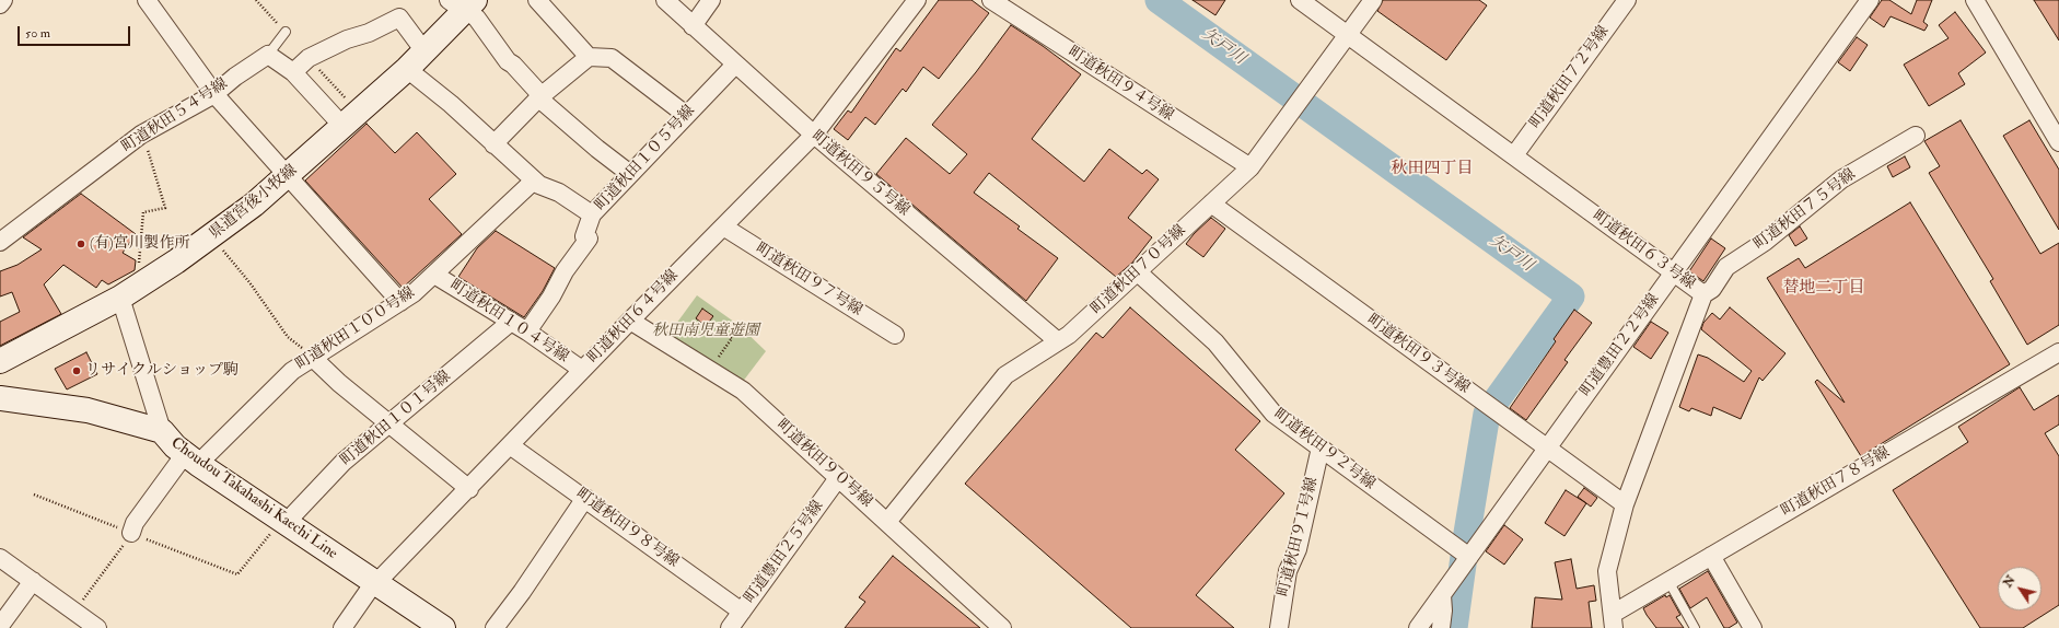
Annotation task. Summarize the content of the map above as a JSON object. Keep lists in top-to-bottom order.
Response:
{
  "streets": {
    "main road": ["県道宮後小牧線", "Choudou Takahashi Kaechi Line"],
    "street": [
      "町道秋田７２号線",
      "町道秋田９４号線",
      "町道秋田５４号線",
      "町道秋田１０５号線",
      "町道秋田９５号線",
      "町道秋田７５号線",
      "町道秋田６３号線",
      "町道秋田７０号線",
      "町道秋田９７号線",
      "町道秋田６４号線",
      "町道秋田１０４号線",
      "町道秋田１００号線",
      "町道豊田２２号線",
      "町道秋田９３号線",
      "町道秋田１０１号線",
      "町道秋田９２号線",
      "町道秋田９０号線",
      "町道秋田７８号線",
      "町道秋田９８号線",
      "町道秋田９１号線",
      "町道豊田２５号線"
    ]
  },
  "crossings": [
    ["町道秋田７２号線", "町道秋田６３号線"],
    ["町道秋田９４号線", "町道秋田７０号線"],
    ["町道秋田１０５号線", "町道秋田９５号線"],
    ["町道秋田１０５号線", "県道宮後小牧線"],
    ["町道秋田１０５号線", "町道秋田１００号線"],
    ["町道秋田９５号線", "町道秋田７０号線"],
    ["町道秋田９５号線", "町道秋田６４号線"],
    ["町道秋田７５号線", "町道秋田６３号線"],
    ["町道秋田６３号線", "町道秋田７０号線"],
    ["町道秋田６３号線", "町道豊田２２号線"],
    ["町道秋田６３号線", "町道秋田９３号線"],
    ["町道秋田６３号線", "町道秋田７８号線"],
    ["町道秋田７０号線", "町道秋田９３号線"],
    ["町道秋田７０号線", "町道秋田９２号線"],
    ["町道秋田７０号線", "町道秋田９０号線"],
    ["町道秋田９７号線", "町道秋田６４号線"],
    ["町道秋田６４号線", "町道秋田１０４号線"],
    ["町道秋田６４号線", "町道秋田９０号線"],
    ["町道秋田６４号線", "Choudou Takahashi Kaechi Line"],
    ["町道秋田６４号線", "町道秋田９８号線"],
    ["町道秋田１０４号線", "町道秋田１００号線"],
    ["町道秋田１０４号線", "町道秋田１０１号線"],
    ["町道秋田１００号線", "Choudou Takahashi Kaechi Line"],
    ["町道豊田２２号線", "町道秋田９３号線"],
    ["町道豊田２２号線", "町道秋田９２号線"],
    ["町道秋田１０１号線", "Choudou Takahashi Kaechi Line"],
    ["町道秋田９２号線", "町道秋田９１号線"],
    ["町道秋田９０号線", "町道豊田２５号線"],
    ["町道秋田９８号線", "町道豊田２５号線"]
  ],
  "districts": ["秋田四丁目", "替地二丁目"],
  "water": ["矢戸川"],
  "parks": ["秋田南児童遊園"],
  "places": ["(有)宮川製作所", "リサイクルショップ駒"],
  "scale_bar": "50 m",
  "north": "top left"
}
